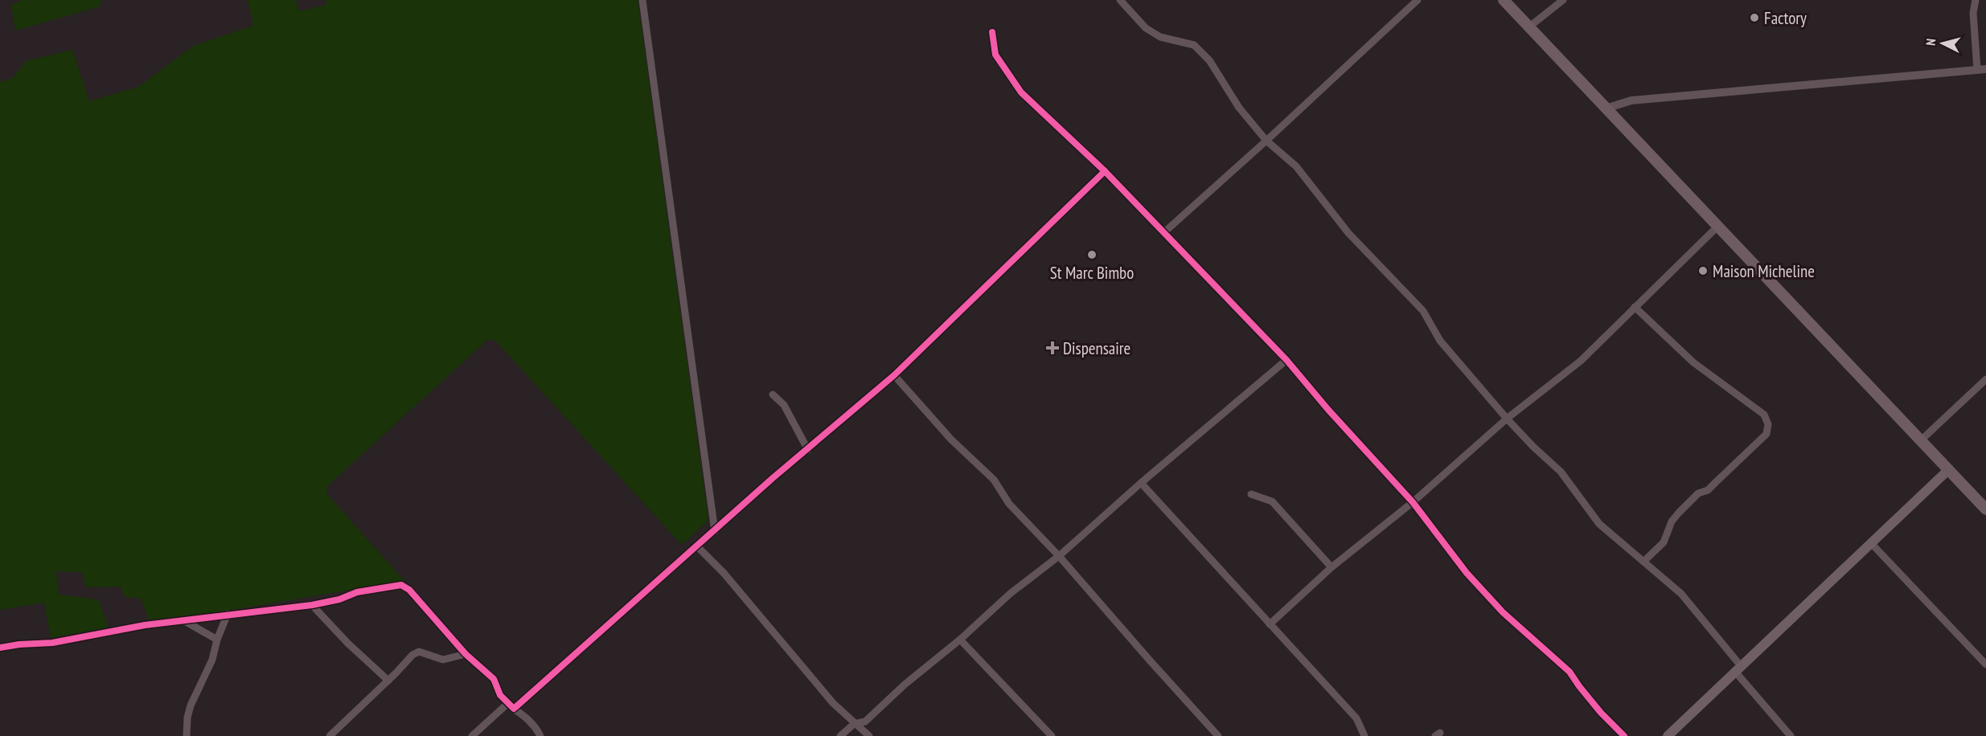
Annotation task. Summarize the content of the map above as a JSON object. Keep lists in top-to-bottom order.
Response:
{
  "places": {
    "other": ["Factory", "St Marc Bimbo", "Maison Micheline"],
    "health": ["Dispensaire"]
  },
  "north": "left"
}
